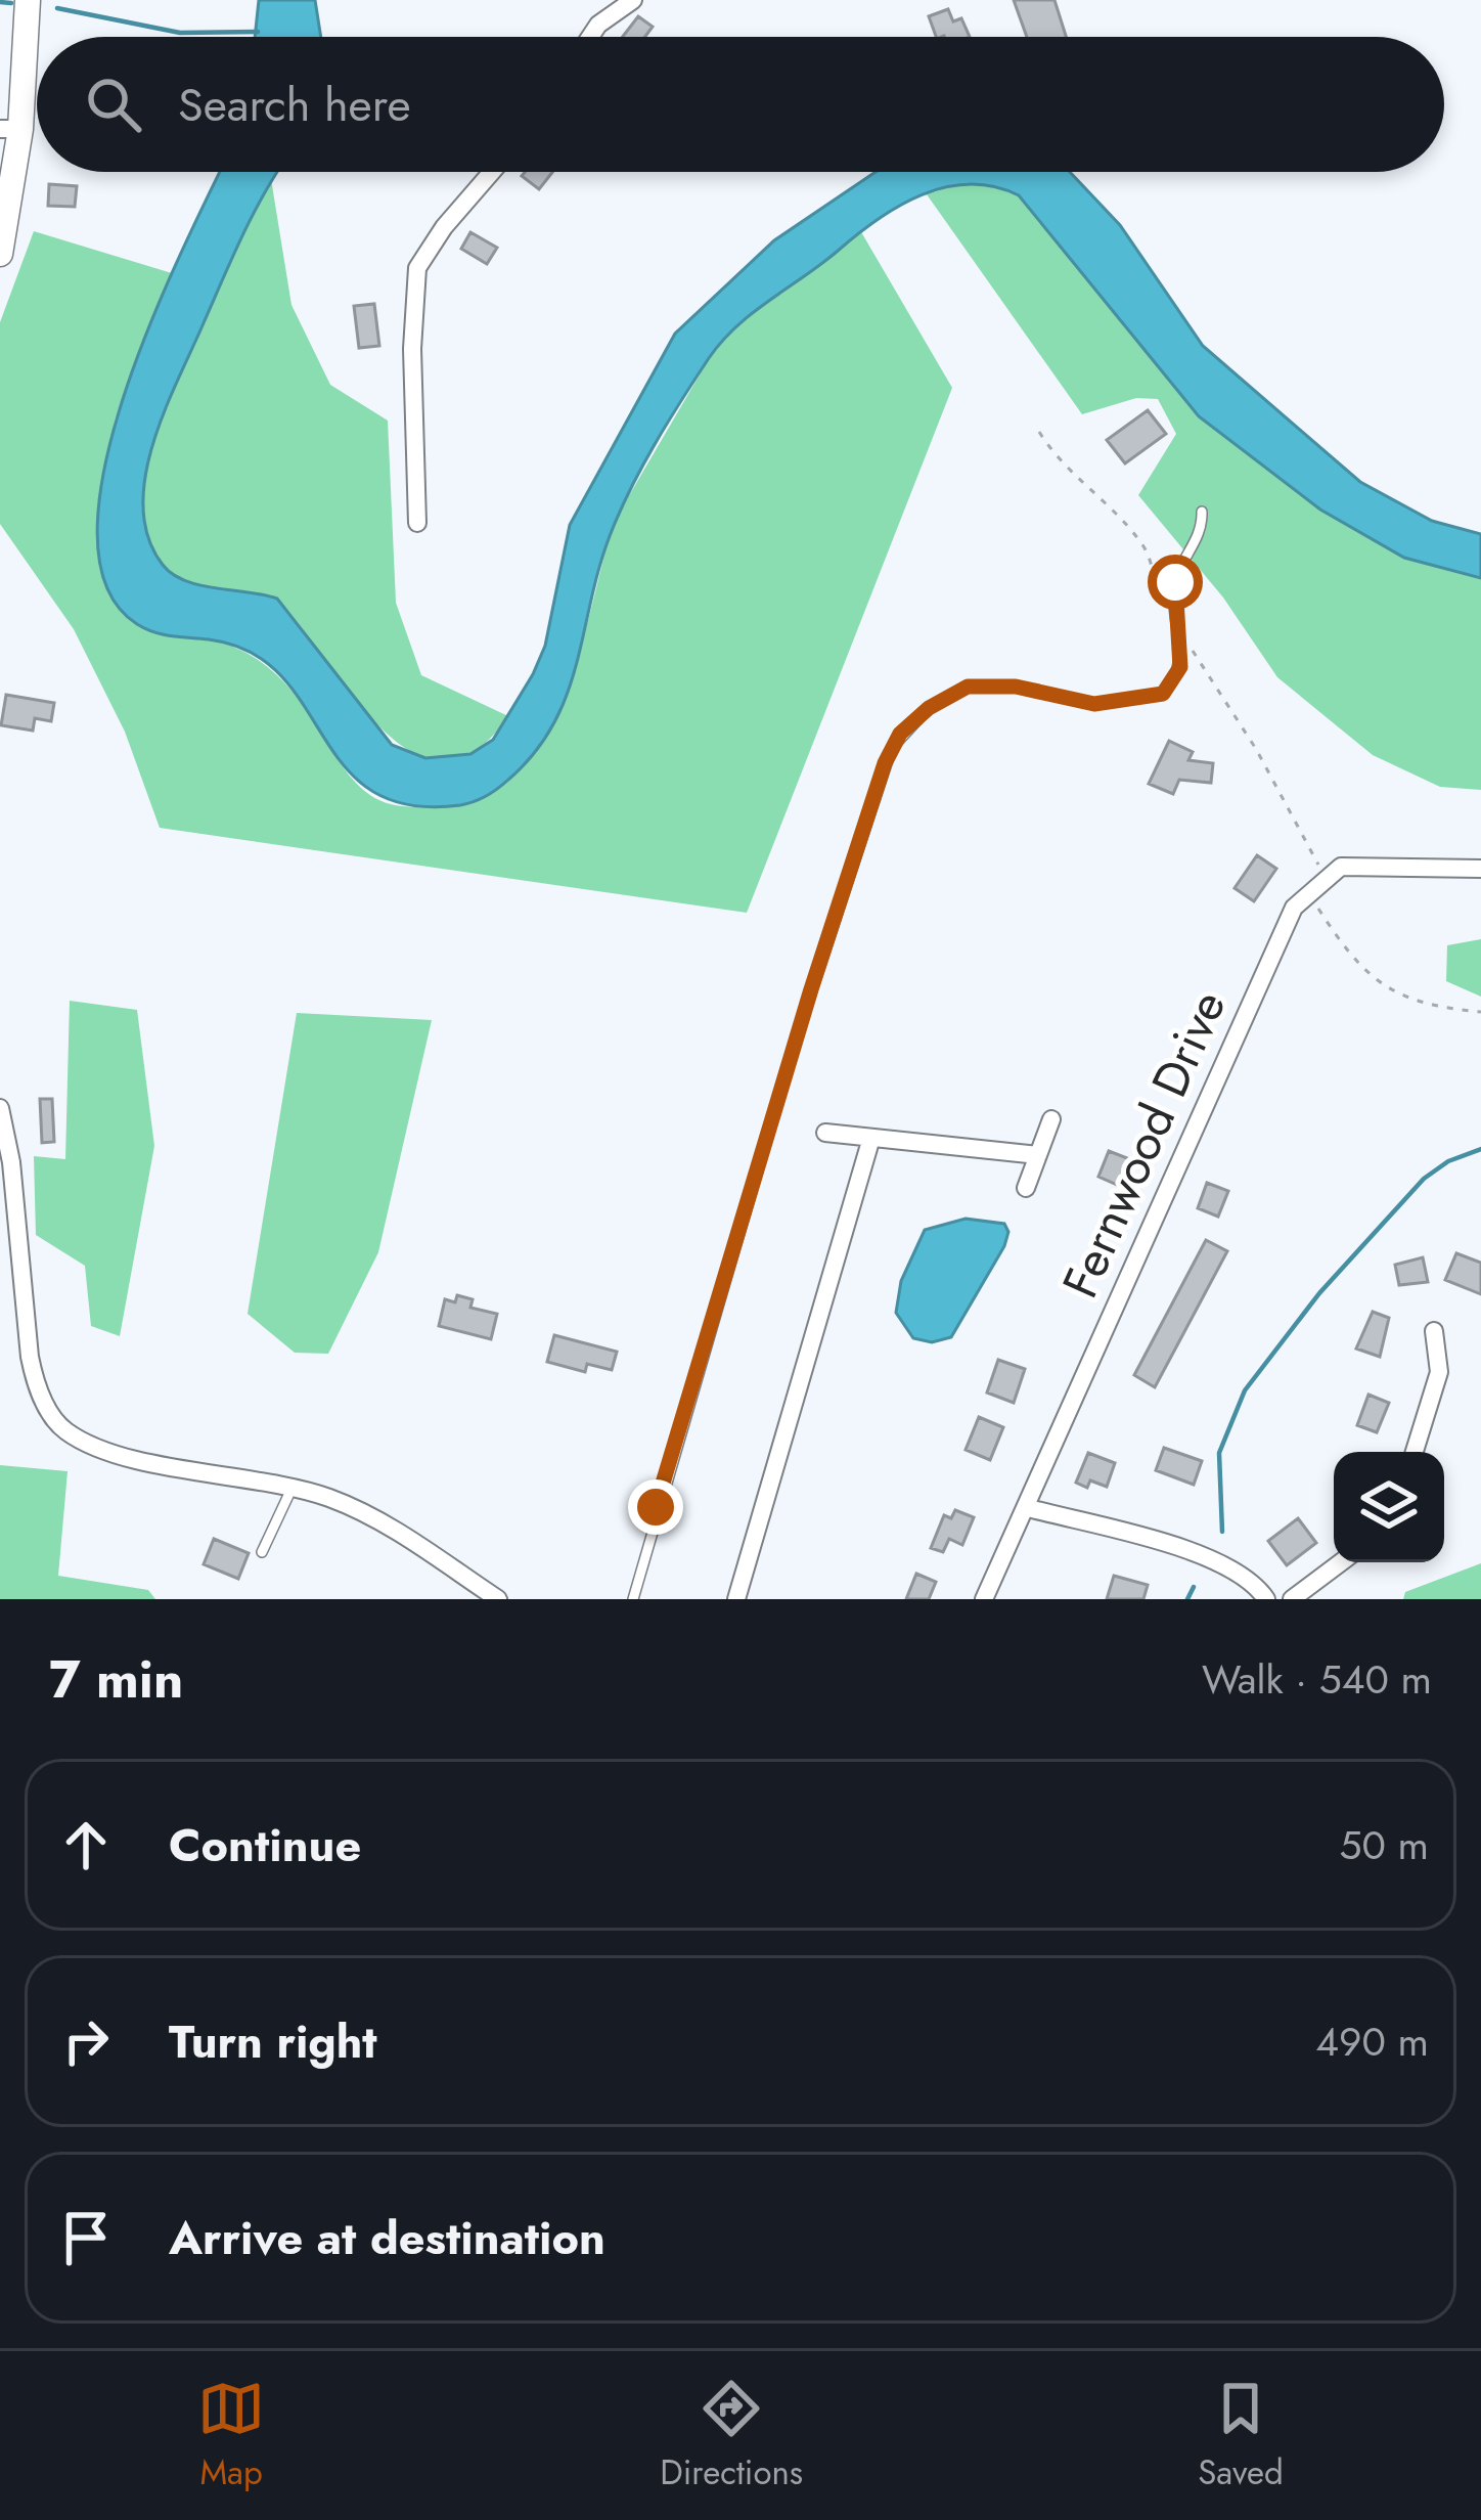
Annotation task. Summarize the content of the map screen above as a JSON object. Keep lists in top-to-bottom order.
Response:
{
  "streets": {
    "street": ["Fernwood Drive"]
  },
  "page": {
    "search": "Search here",
    "heading": ["7 min", "Walk · 540 m"],
    "list": [
      ["Continue", "50 m"],
      ["Turn right", "490 m"],
      "Arrive at destination"
    ],
    "nav": ["Map", "Directions", "Saved"]
  }
}
